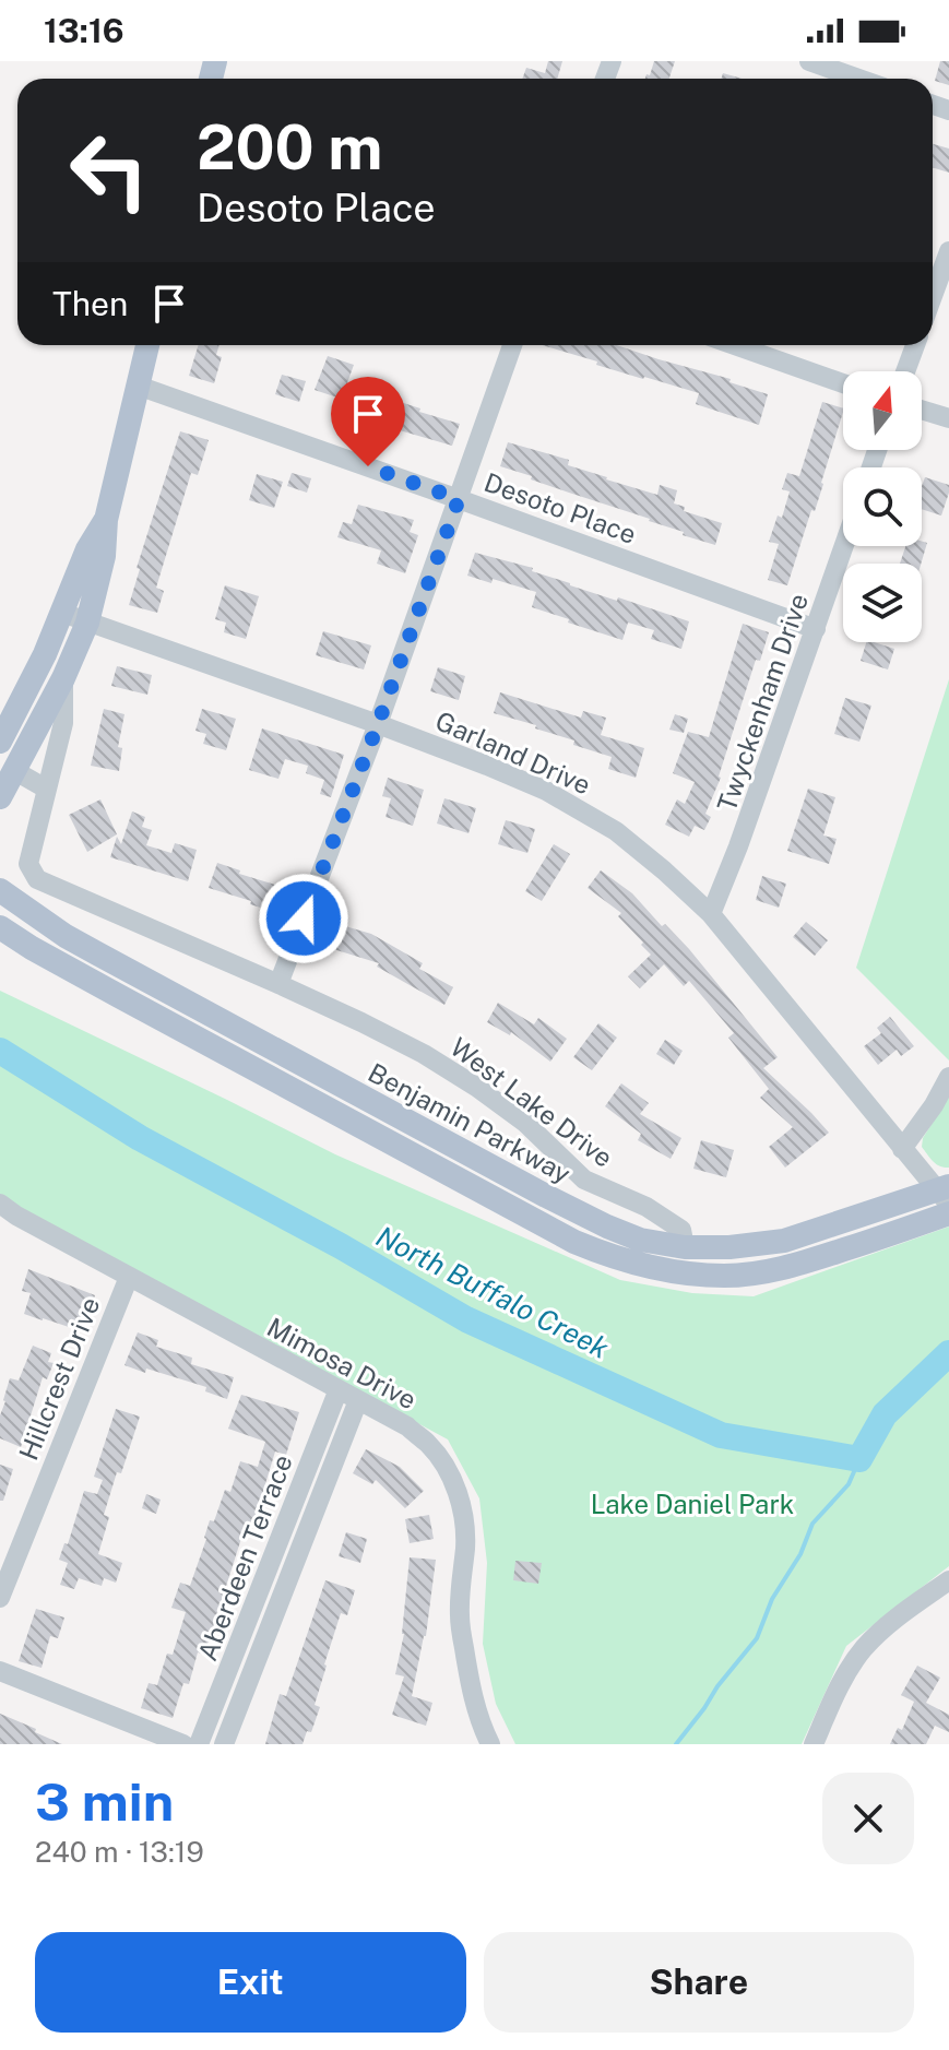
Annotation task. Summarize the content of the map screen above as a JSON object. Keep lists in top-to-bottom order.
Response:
{
  "streets": {
    "main road": ["Benjamin Parkway"],
    "street": [
      "Desoto Place",
      "Twyckenham Drive",
      "Garland Drive",
      "West Lake Drive",
      "Mimosa Drive",
      "Hillcrest Drive",
      "Aberdeen Terrace"
    ]
  },
  "crossings": [
    ["Desoto Place", "Twyckenham Drive"],
    ["Twyckenham Drive", "Garland Drive"],
    ["Garland Drive", "Benjamin Parkway"],
    ["West Lake Drive", "Benjamin Parkway"],
    ["Mimosa Drive", "Hillcrest Drive"],
    ["Mimosa Drive", "Aberdeen Terrace"]
  ],
  "water": ["North Buffalo Creek"],
  "parks": ["Lake Daniel Park"],
  "north": "top",
  "page": {
    "status": "13:16",
    "turn": ["200 m", "Desoto Place"],
    "then": "Then",
    "heading": ["3 min", "240 m · 13:19"],
    "buttons": ["Exit", "Share"]
  }
}
